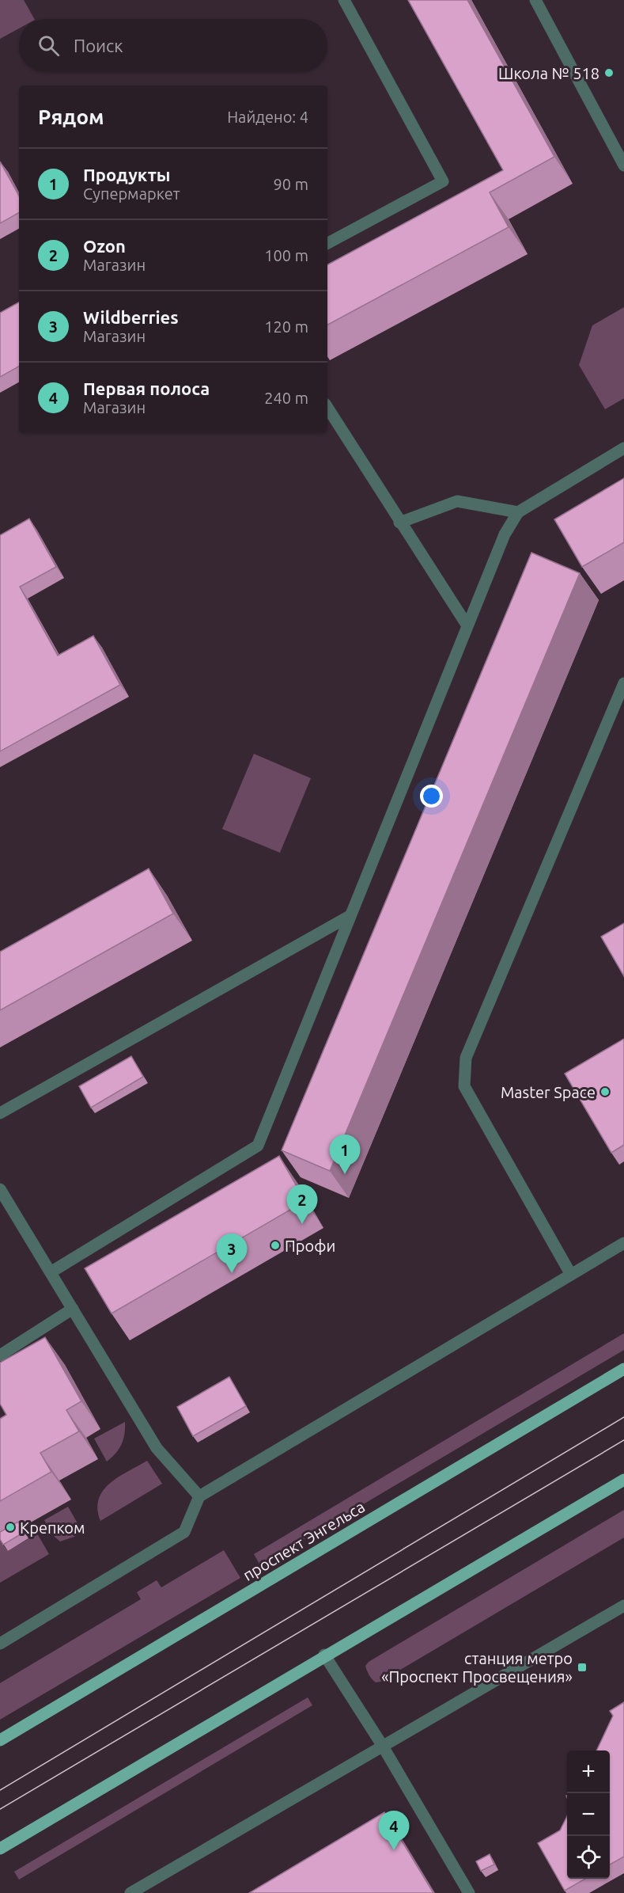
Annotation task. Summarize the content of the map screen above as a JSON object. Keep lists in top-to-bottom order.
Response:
{
  "streets": {
    "main road": ["проспект Энгельса"]
  },
  "places": {
    "other": [
      "Школа № 518",
      "Master Space",
      "Профи",
      "Крепком"
    ],
    "transit": ["станция метро «Проспект Просвещения»"]
  },
  "page": {
    "search": "Поиск",
    "heading": ["Рядом", "Найдено: 4"],
    "list": [
      {
        "mark": "1",
        "name": "Продукты",
        "note": "Супермаркет",
        "value": "90 m"
      },
      {
        "mark": "2",
        "name": "Ozon",
        "note": "Магазин",
        "value": "100 m"
      },
      {
        "mark": "3",
        "name": "Wildberries",
        "note": "Магазин",
        "value": "120 m"
      },
      {
        "mark": "4",
        "name": "Первая полоса",
        "note": "Магазин",
        "value": "240 m"
      }
    ],
    "pins": [
      "1",
      "2",
      "3",
      "4"
    ],
    "map_buttons": ["+", "−"]
  }
}
